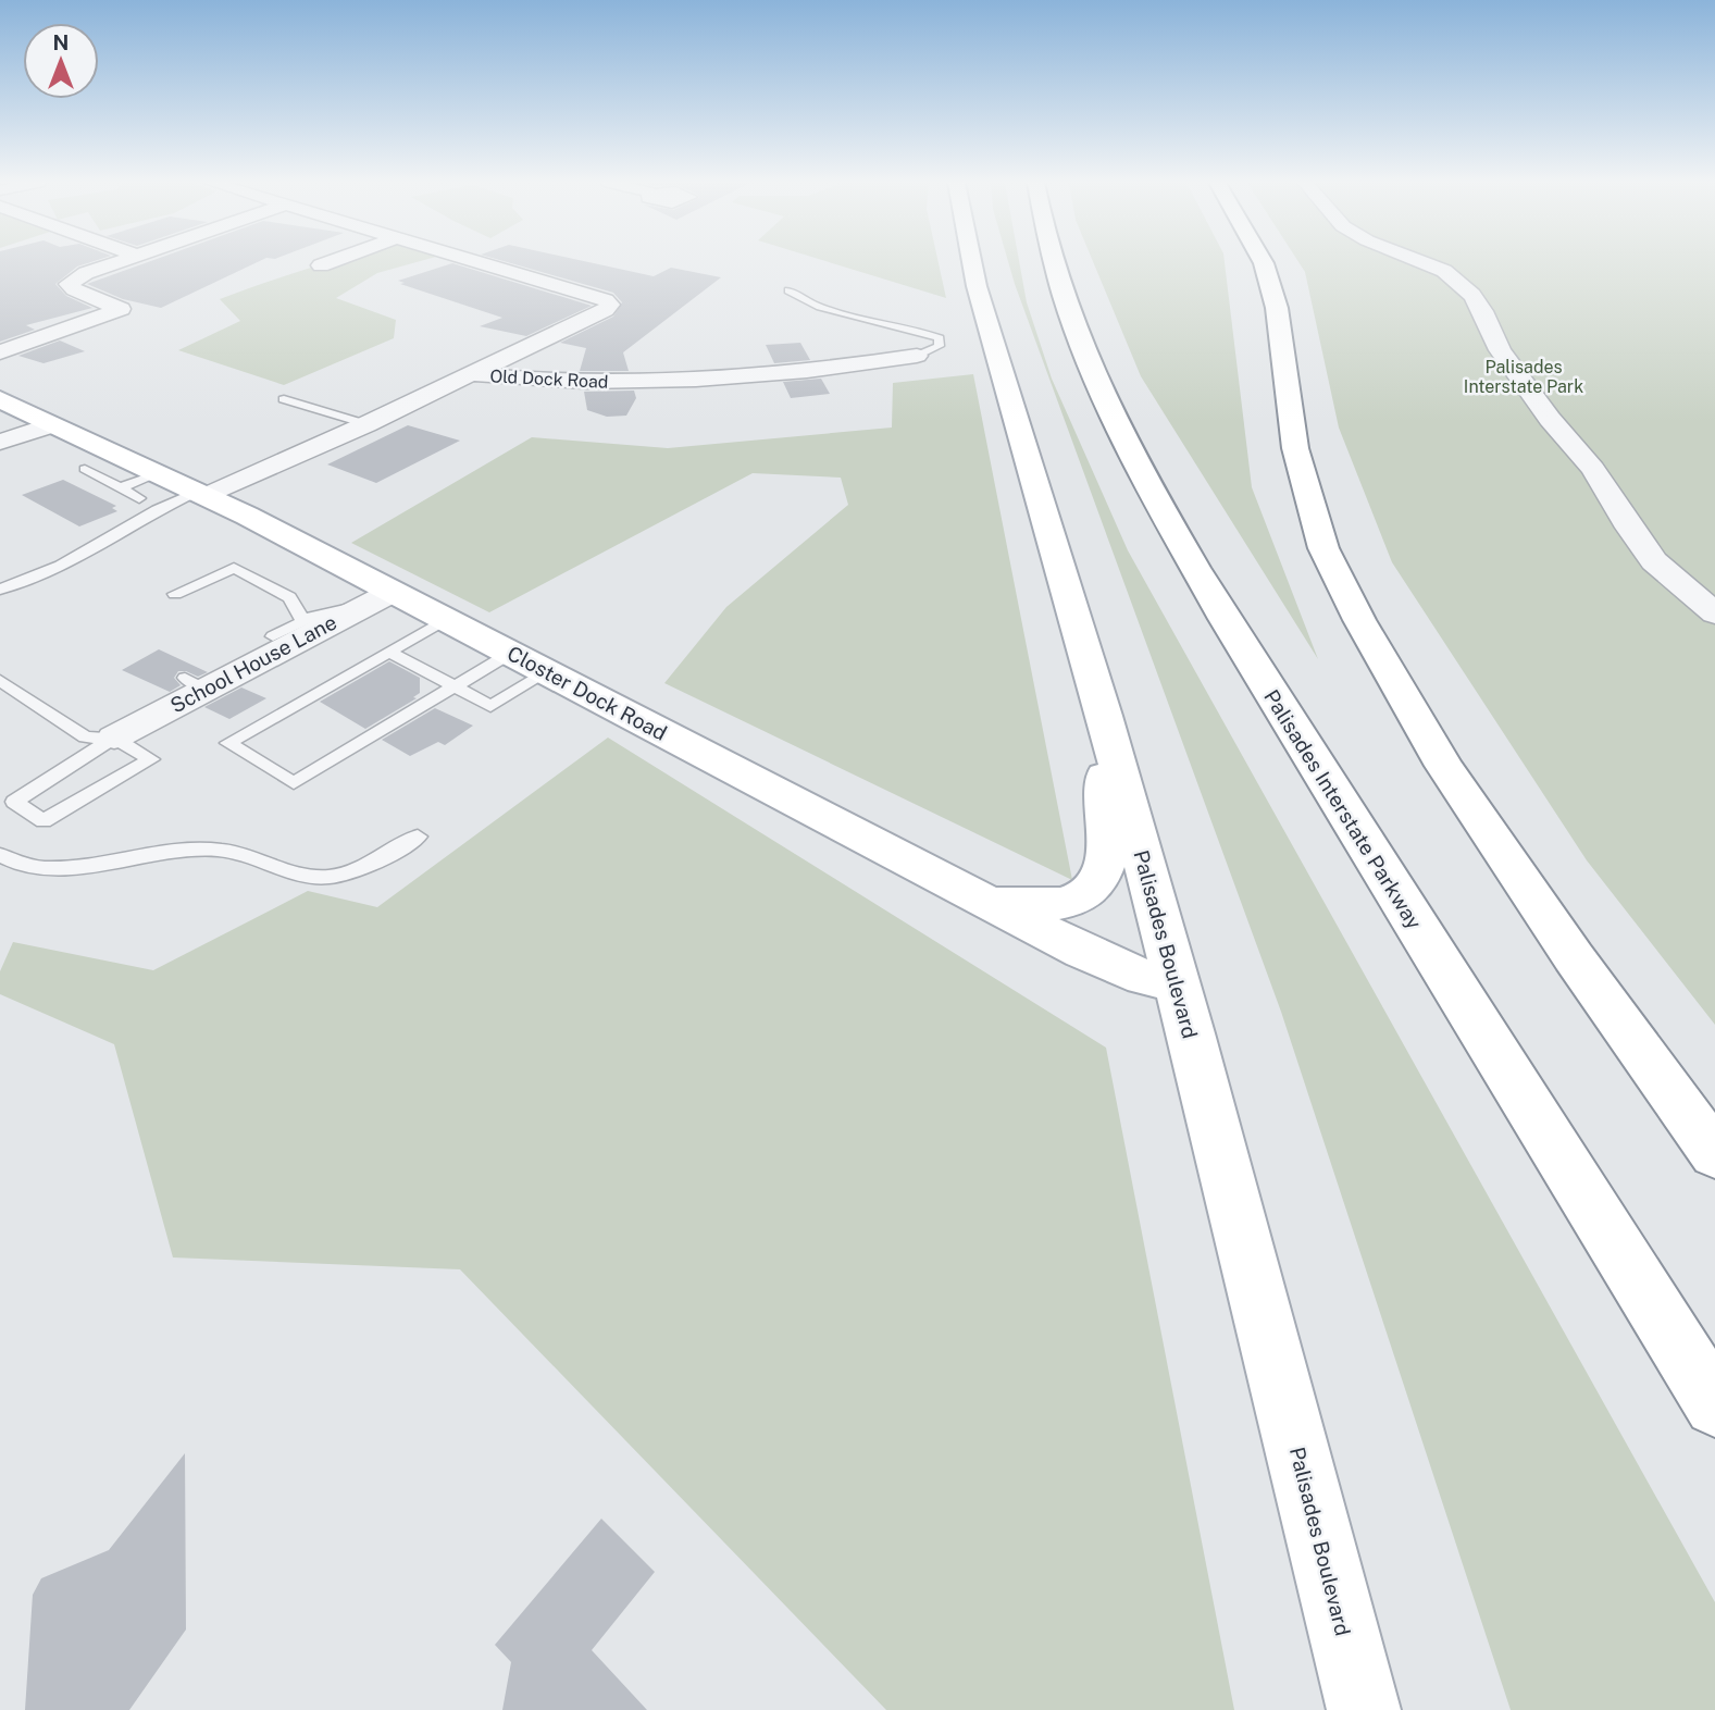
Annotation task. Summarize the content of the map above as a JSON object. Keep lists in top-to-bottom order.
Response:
{
  "streets": {
    "main road": ["Closter Dock Road", "Palisades Interstate Parkway", "Palisades Boulevard"],
    "street": ["Old Dock Road", "School House Lane"]
  },
  "crossings": [
    ["Old Dock Road", "Closter Dock Road"],
    ["School House Lane", "Closter Dock Road"],
    ["Closter Dock Road", "Palisades Boulevard"]
  ],
  "parks": ["Palisades Interstate Park"],
  "north": "top"
}
